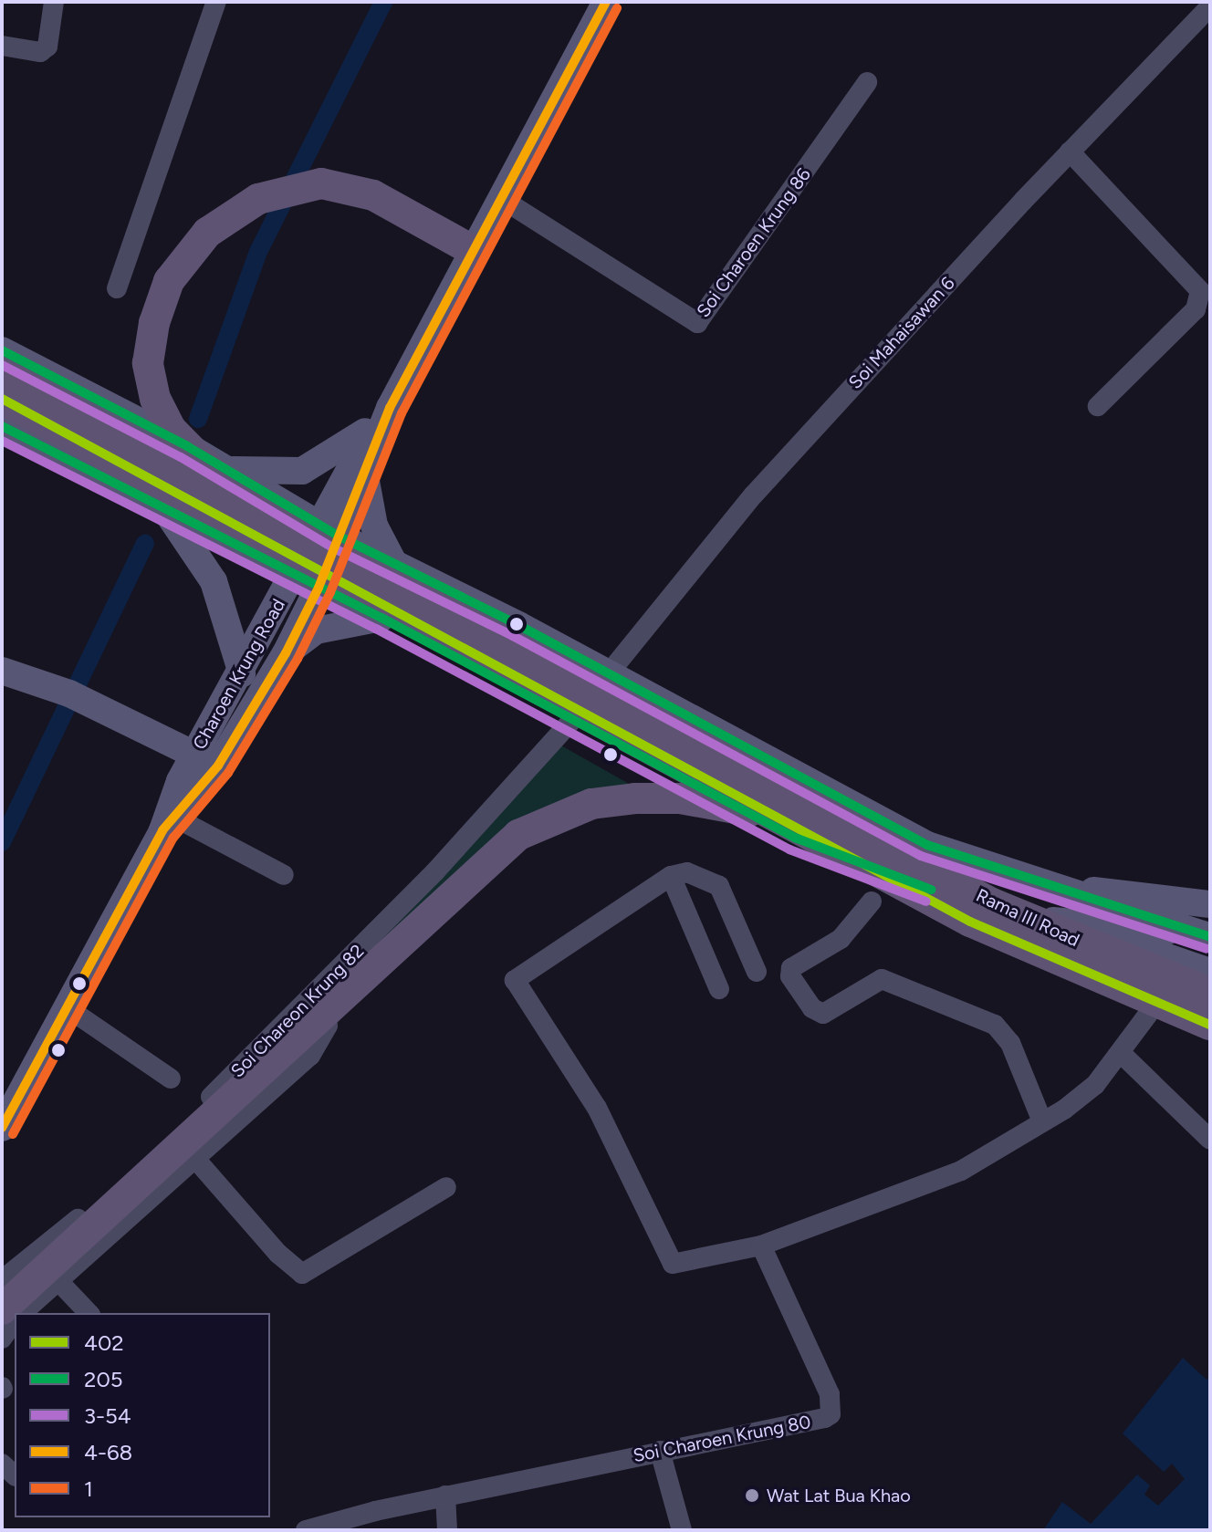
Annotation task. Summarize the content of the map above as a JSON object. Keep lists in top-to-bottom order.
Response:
{
  "streets": {
    "main road": ["Charoen Krung Road", "Rama III Road"],
    "street": [
      "Soi Charoen Krung 86",
      "Soi Mahaisawan 6",
      "Soi Chareon Krung 82",
      "Soi Charoen Krung 80"
    ]
  },
  "crossings": [
    ["Soi Charoen Krung 86", "Charoen Krung Road"]
  ],
  "places": ["Wat Lat Bua Khao"],
  "lines": [
    "transit line 4-68",
    "transit line 1",
    "transit line 205",
    "transit line 3-54",
    "transit line 402"
  ],
  "legend": [
    "402",
    "205",
    "3-54",
    "4-68",
    "1"
  ]
}
